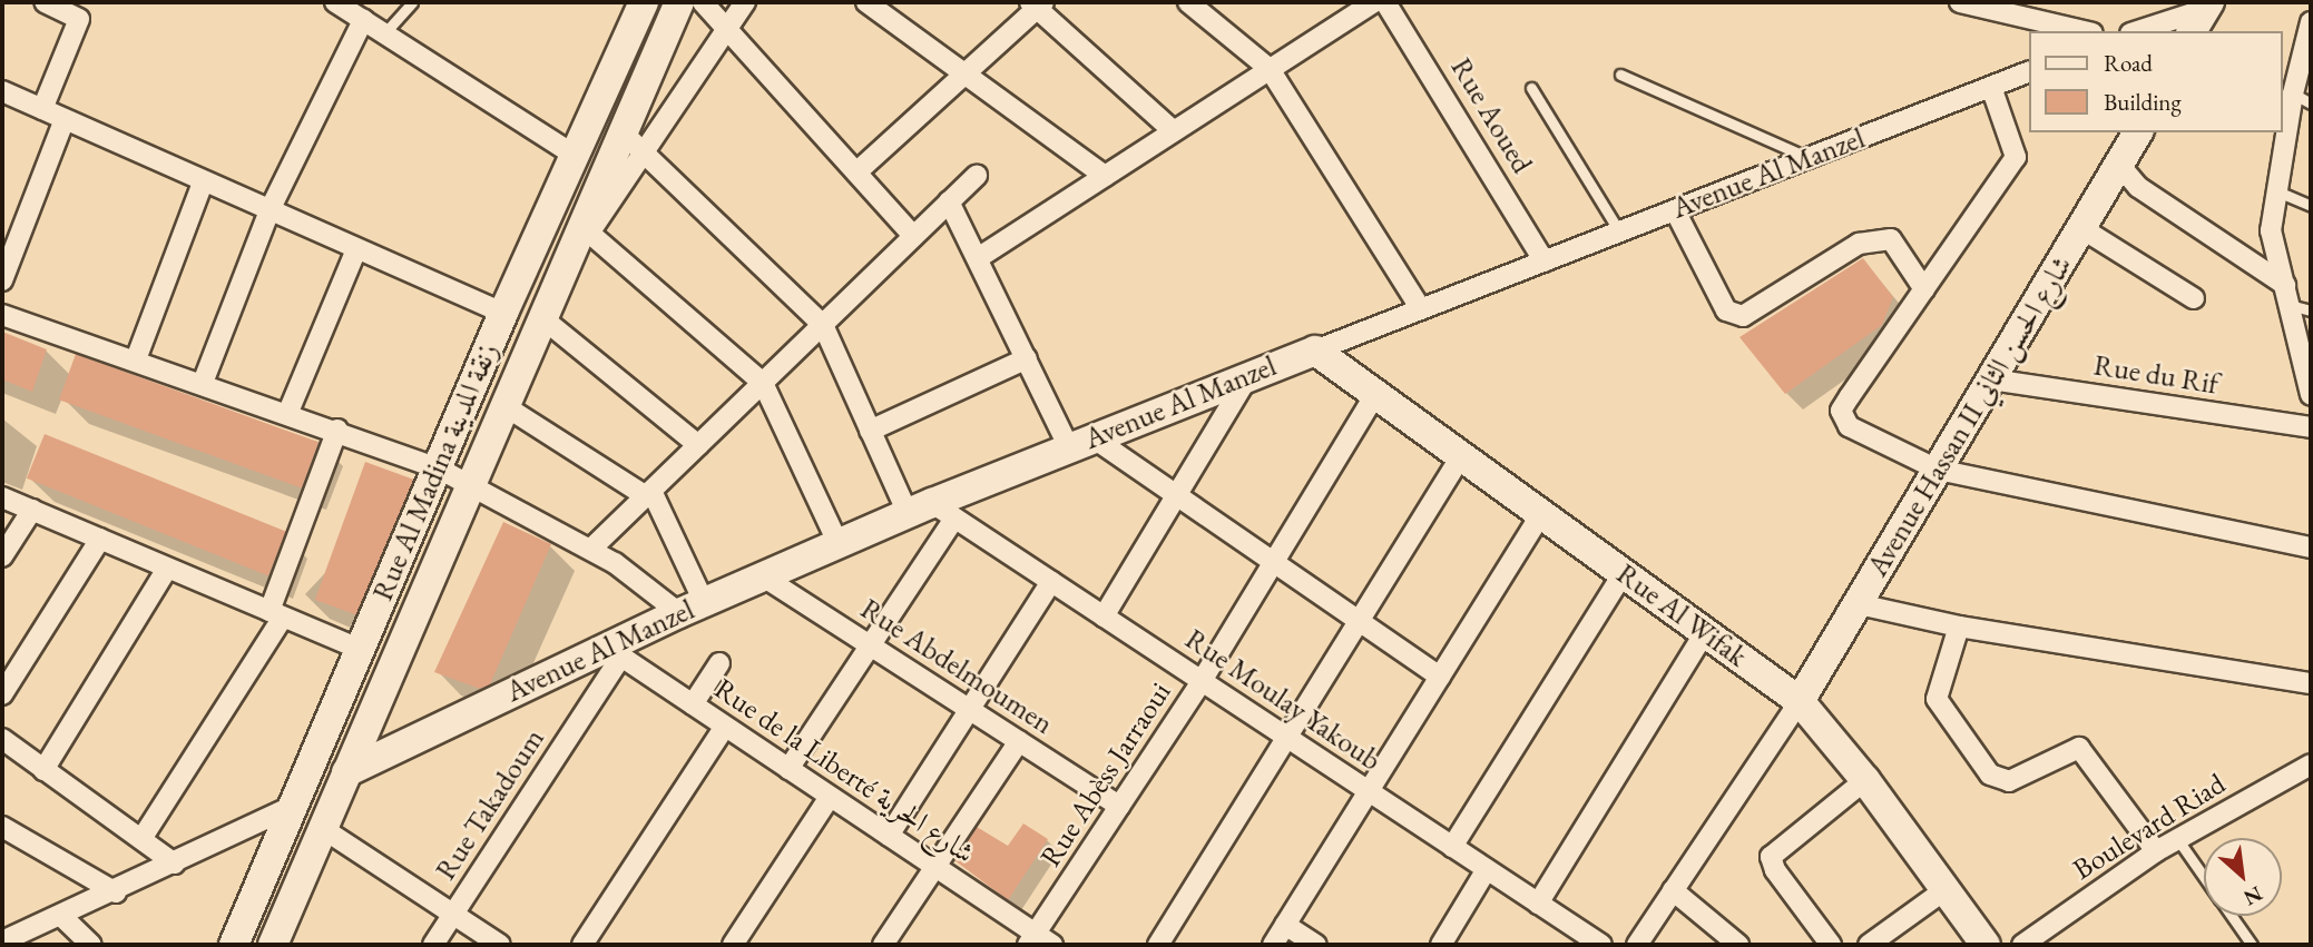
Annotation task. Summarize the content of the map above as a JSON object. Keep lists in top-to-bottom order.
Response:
{
  "streets": {
    "street": [
      "Rue Aoued",
      "Avenue Al Manzel",
      "Rue du Rif",
      "Avenue Hassan II شارع الحسن الثاني",
      "Rue Al Madina زنقة المدينة",
      "Rue Al Wifak",
      "Rue Abdelmoumen",
      "Rue Moulay Yakoub",
      "Rue de la Liberté شارع الحرية",
      "Rue Abèss Jarraoui",
      "Rue Takadoum",
      "Boulevard Riad"
    ]
  },
  "crossings": [
    ["Rue Aoued", "Avenue Al Manzel"],
    ["Avenue Al Manzel", "Rue Al Madina زنقة المدينة"],
    ["Avenue Al Manzel", "Rue Al Wifak"],
    ["Avenue Al Manzel", "Rue Abdelmoumen"],
    ["Avenue Al Manzel", "Rue Moulay Yakoub"],
    ["Avenue Al Manzel", "Rue de la Liberté شارع الحرية"],
    ["Avenue Al Manzel", "Rue Takadoum"],
    ["Rue du Rif", "Avenue Hassan II شارع الحسن الثاني"],
    ["Avenue Hassan II شارع الحسن الثاني", "Rue Al Wifak"],
    ["Rue Al Wifak", "Rue Abèss Jarraoui"],
    ["Rue Abdelmoumen", "Rue Abèss Jarraoui"],
    ["Rue Moulay Yakoub", "Rue Abèss Jarraoui"],
    ["Rue de la Liberté شارع الحرية", "Rue Abèss Jarraoui"],
    ["Rue de la Liberté شارع الحرية", "Rue Takadoum"]
  ],
  "legend": ["Road", "Building"],
  "north": "bottom right"
}
